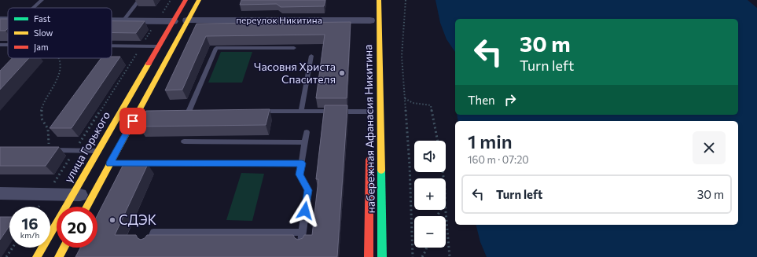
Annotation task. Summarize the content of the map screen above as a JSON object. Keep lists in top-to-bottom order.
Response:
{
  "streets": {
    "main road": ["набережная Афанасия Никитина", "улица Горького"],
    "street": ["переулок Никитина"]
  },
  "places": ["Часовня Христа Спасителя", "СДЭК"],
  "legend": ["Fast", "Slow", "Jam"],
  "page": {
    "turn": ["30 m", "Turn left"],
    "then": "Then",
    "heading": ["1 min", "160 m · 07:20"],
    "map_buttons": ["+", "−"],
    "list": [
      {
        "name": "Turn left",
        "value": "30 m"
      }
    ],
    "speed": "16 km/h",
    "limit": "20"
  }
}
